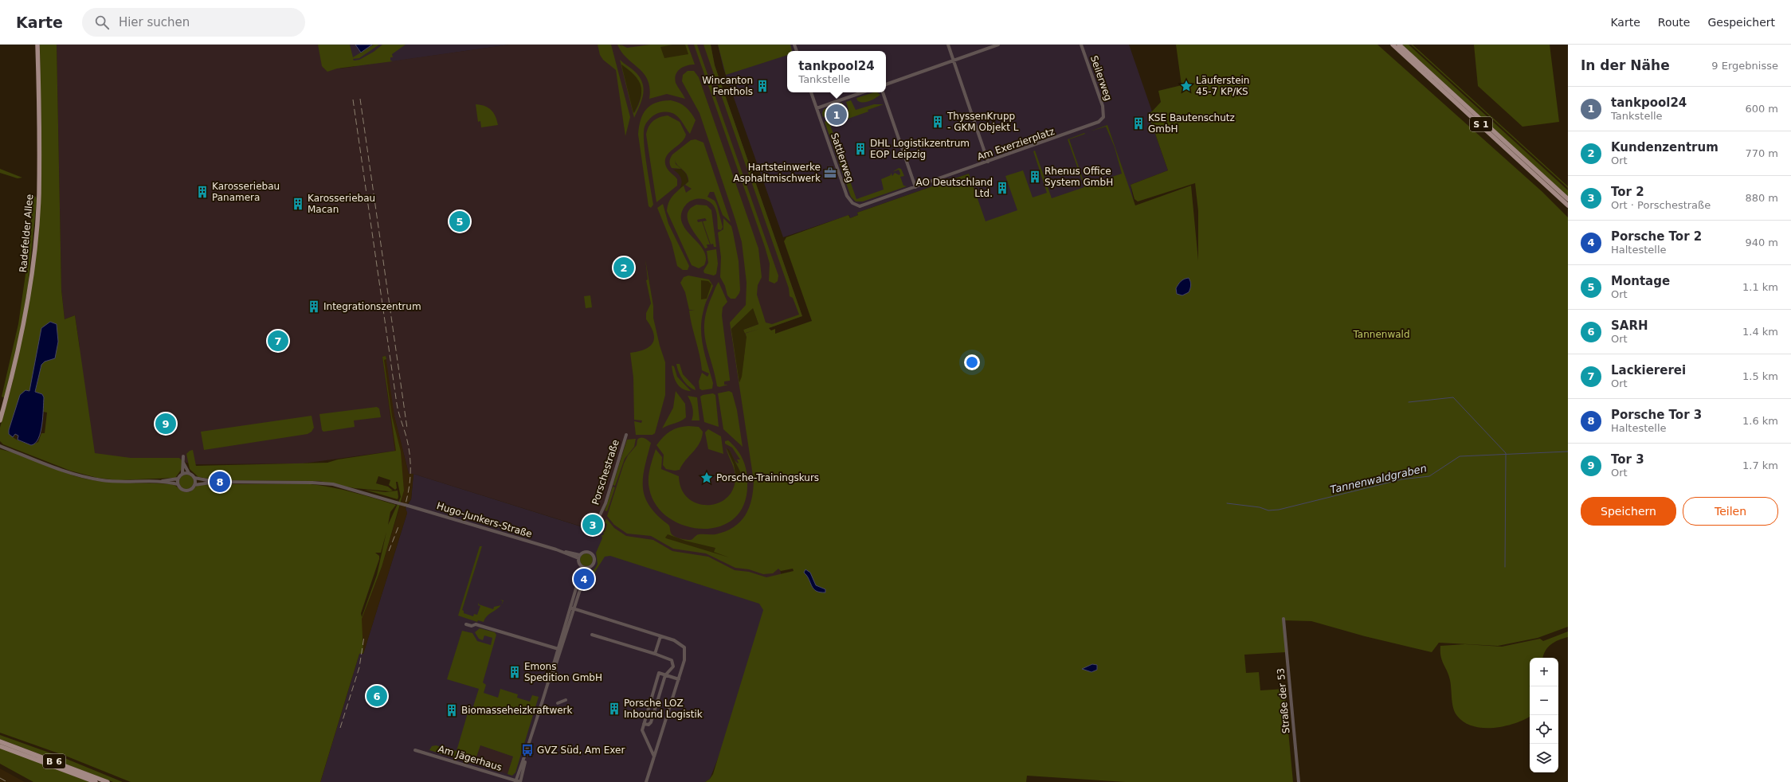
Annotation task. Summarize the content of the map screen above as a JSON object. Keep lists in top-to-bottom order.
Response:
{
  "streets": {
    "main road": ["S 1", "Radefelder Allee", "B 6"],
    "street": [
      "Seilerweg",
      "Am Exerzierplatz",
      "Sattlerweg",
      "Porschestraße",
      "Hugo-Junkers-Straße",
      "Straße der 53",
      "Am Jägerhaus"
    ]
  },
  "crossings": [
    ["Seilerweg", "Am Exerzierplatz"],
    ["Am Exerzierplatz", "Sattlerweg"]
  ],
  "water": ["Tannenwaldgraben"],
  "parks": ["Tannenwald"],
  "places": {
    "building": [
      "Wincanton Fenthols",
      "ThyssenKrupp - GKM Objekt L",
      "KSE Bautenschutz GmbH",
      "DHL Logistikzentrum EOP Leipzig",
      "Rhenus Office System GmbH",
      "AO Deutschland Ltd.",
      "Karosseriebau Panamera",
      "Karosseriebau Macan",
      "Integrationszentrum",
      "Emons Spedition GmbH",
      "Porsche LOZ Inbound Logistik",
      "Biomasseheizkraftwerk"
    ],
    "place": ["Läuferstein 45-7 KP/KS", "Porsche-Trainingskurs"],
    "office": ["Hartsteinwerke Asphaltmischwerk"],
    "bus stop": ["GVZ Süd, Am Exer"]
  },
  "page": {
    "header": "Karte",
    "search": "Hier suchen",
    "nav": ["Karte", "Route", "Gespeichert"],
    "heading": ["In der Nähe", "9 Ergebnisse"],
    "popup": ["tankpool24", "Tankstelle"],
    "list": [
      {
        "mark": "1",
        "name": "tankpool24",
        "note": "Tankstelle",
        "value": "600 m"
      },
      {
        "mark": "2",
        "name": "Kundenzentrum",
        "note": "Ort",
        "value": "770 m"
      },
      {
        "mark": "3",
        "name": "Tor 2",
        "note": "Ort · Porschestraße",
        "value": "880 m"
      },
      {
        "mark": "4",
        "name": "Porsche Tor 2",
        "note": "Haltestelle",
        "value": "940 m"
      },
      {
        "mark": "5",
        "name": "Montage",
        "note": "Ort",
        "value": "1.1 km"
      },
      {
        "mark": "6",
        "name": "SARH",
        "note": "Ort",
        "value": "1.4 km"
      },
      {
        "mark": "7",
        "name": "Lackiererei",
        "note": "Ort",
        "value": "1.5 km"
      },
      {
        "mark": "8",
        "name": "Porsche Tor 3",
        "note": "Haltestelle",
        "value": "1.6 km"
      },
      {
        "mark": "9",
        "name": "Tor 3",
        "note": "Ort",
        "value": "1.7 km"
      }
    ],
    "pins": [
      "1",
      "5",
      "2",
      "7",
      "9",
      "8",
      "3",
      "4",
      "6"
    ],
    "buttons": ["Speichern", "Teilen"],
    "map_buttons": ["+", "−"]
  }
}
